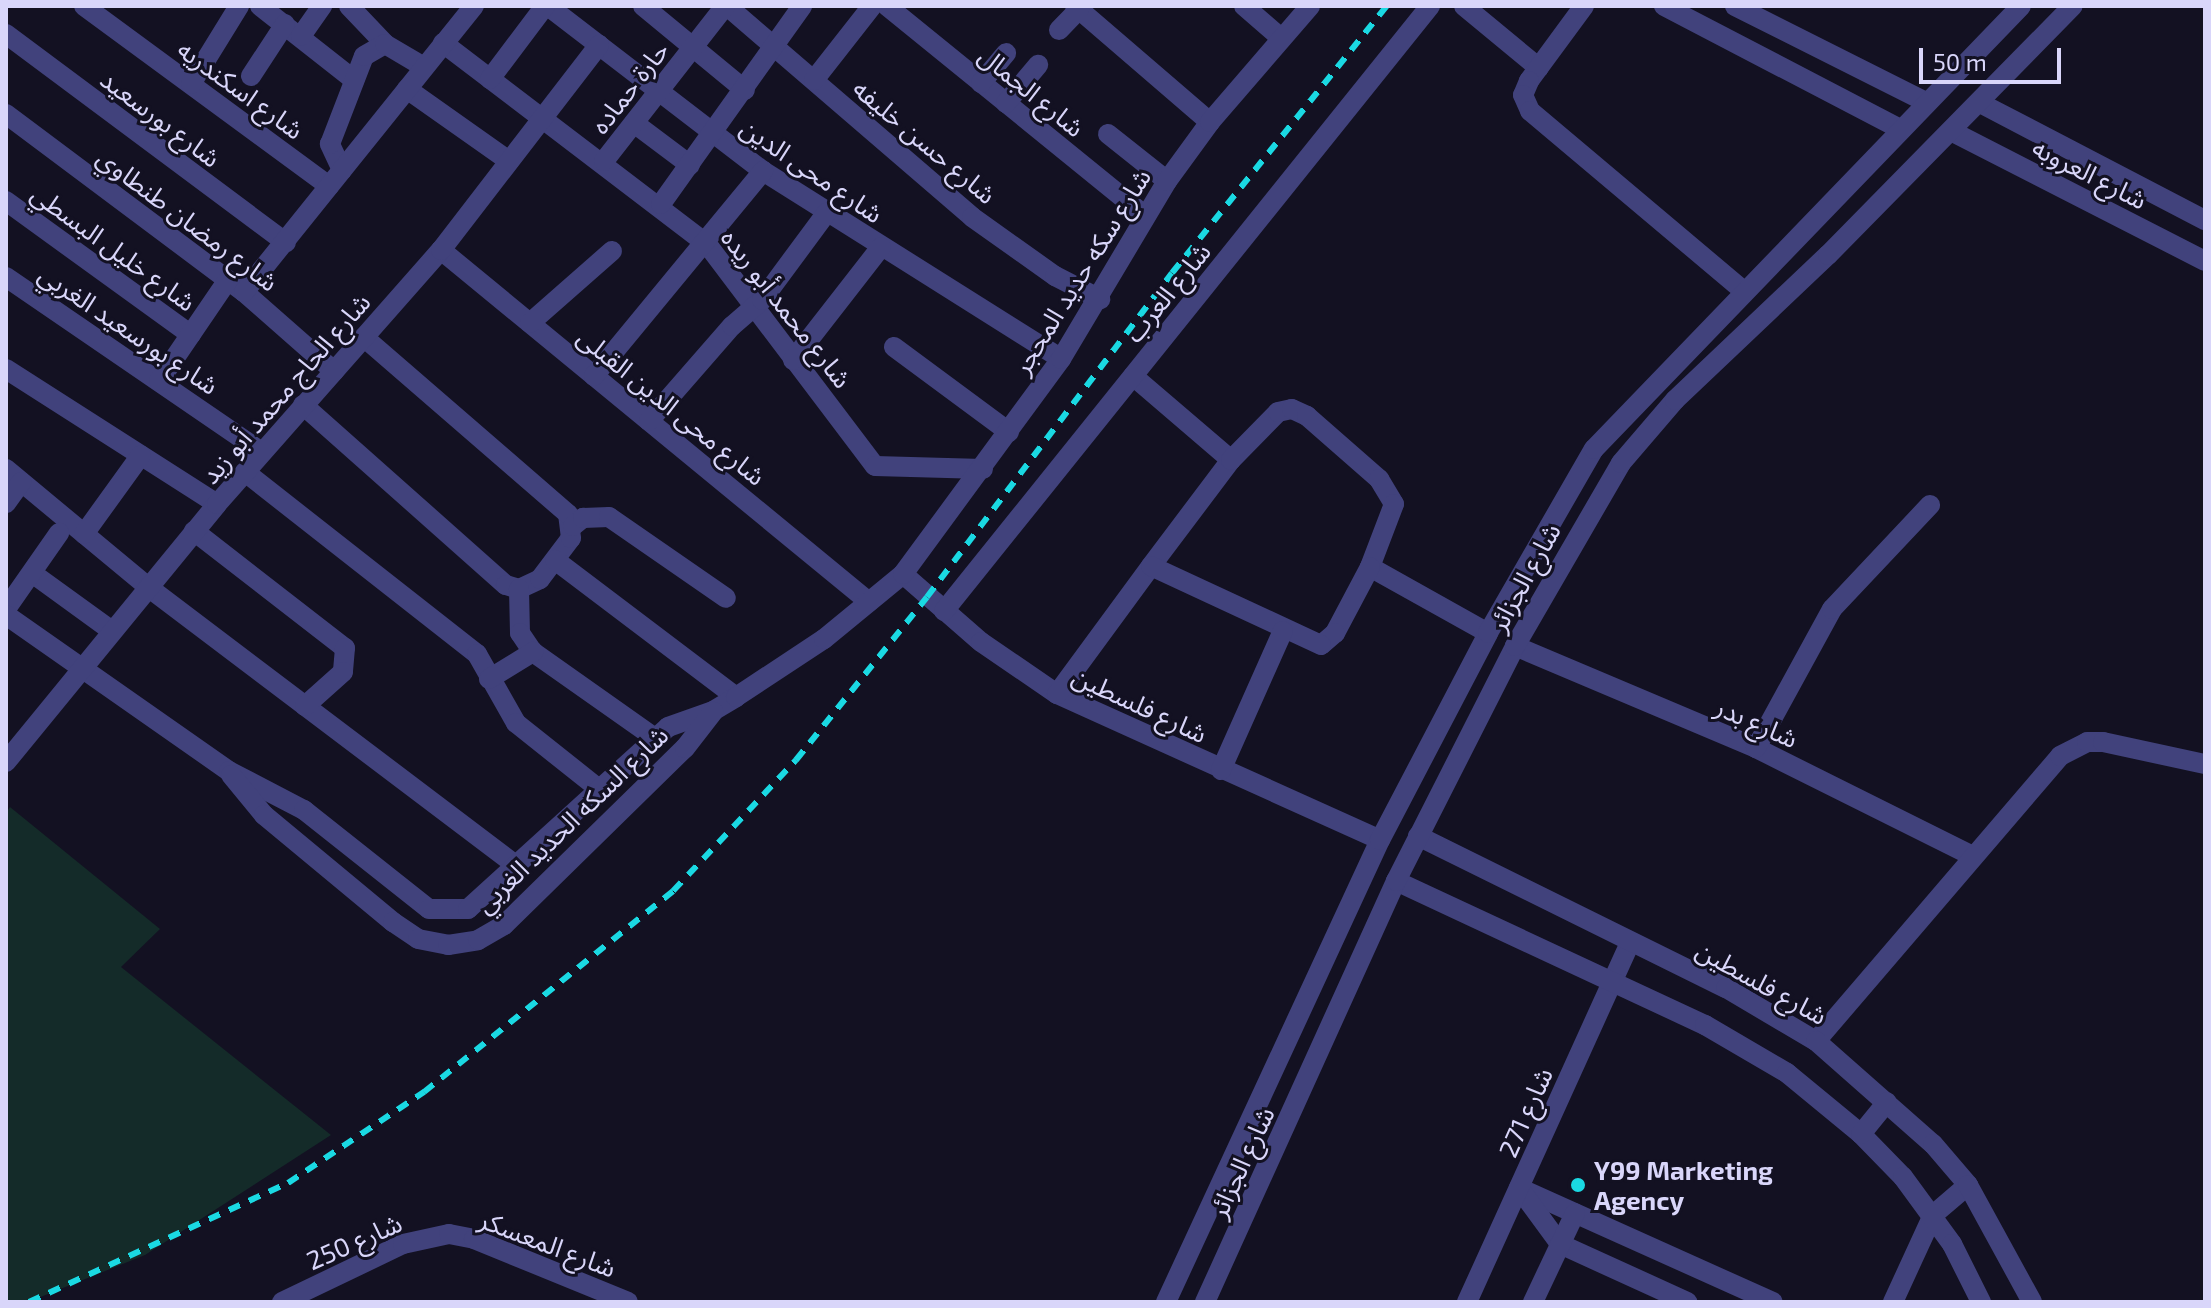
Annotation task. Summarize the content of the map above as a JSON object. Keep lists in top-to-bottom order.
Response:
{
  "streets": {
    "street": [
      "حارة حماده",
      "شارع اسكندريه",
      "شارع الجمال",
      "شارع بورسعيد",
      "شارع حسن خليفه",
      "شارع محى الدين",
      "شارع العروبه",
      "شارع رمضان طنطاوي",
      "شارع خليل البسطي",
      "شارع سكه حديد المحجر",
      "شارع العرب",
      "شارع محمد أبو ريده",
      "شارع بورسعيد الغربي",
      "شارع الحاج محمد أبو زيد",
      "شارع محى الدين القبلى",
      "شارع الجزائر",
      "شارع فلسطين",
      "شارع بدر",
      "شارع السكه الحديد الغربي",
      "شارع 271",
      "شارع 250",
      "شارع المعسكر"
    ]
  },
  "crossings": [
    ["حارة حماده", "شارع حسن خليفه"],
    ["حارة حماده", "شارع محى الدين"],
    ["حارة حماده", "شارع محمد أبو ريده"],
    ["شارع الجمال", "شارع سكه حديد المحجر"],
    ["شارع حسن خليفه", "شارع سكه حديد المحجر"],
    ["شارع محى الدين", "شارع سكه حديد المحجر"],
    ["شارع محى الدين", "شارع الحاج محمد أبو زيد"],
    ["شارع العروبه", "شارع الجزائر"],
    ["شارع رمضان طنطاوي", "شارع الحاج محمد أبو زيد"],
    ["شارع سكه حديد المحجر", "شارع محمد أبو ريده"],
    ["شارع سكه حديد المحجر", "شارع محى الدين القبلى"],
    ["شارع سكه حديد المحجر", "شارع فلسطين"],
    ["شارع سكه حديد المحجر", "شارع السكه الحديد الغربي"],
    ["شارع العرب", "شارع فلسطين"],
    ["شارع محمد أبو ريده", "شارع الحاج محمد أبو زيد"],
    ["شارع بورسعيد الغربي", "شارع الحاج محمد أبو زيد"],
    ["شارع الحاج محمد أبو زيد", "شارع محى الدين القبلى"],
    ["شارع الحاج محمد أبو زيد", "شارع السكه الحديد الغربي"],
    ["شارع محى الدين القبلى", "شارع السكه الحديد الغربي"],
    ["شارع الجزائر", "شارع فلسطين"],
    ["شارع الجزائر", "شارع بدر"],
    ["شارع فلسطين", "شارع 271"],
    ["شارع 250", "شارع المعسكر"]
  ],
  "places": ["Y99 Marketing Agency"],
  "scale_bar": "50 m"
}
